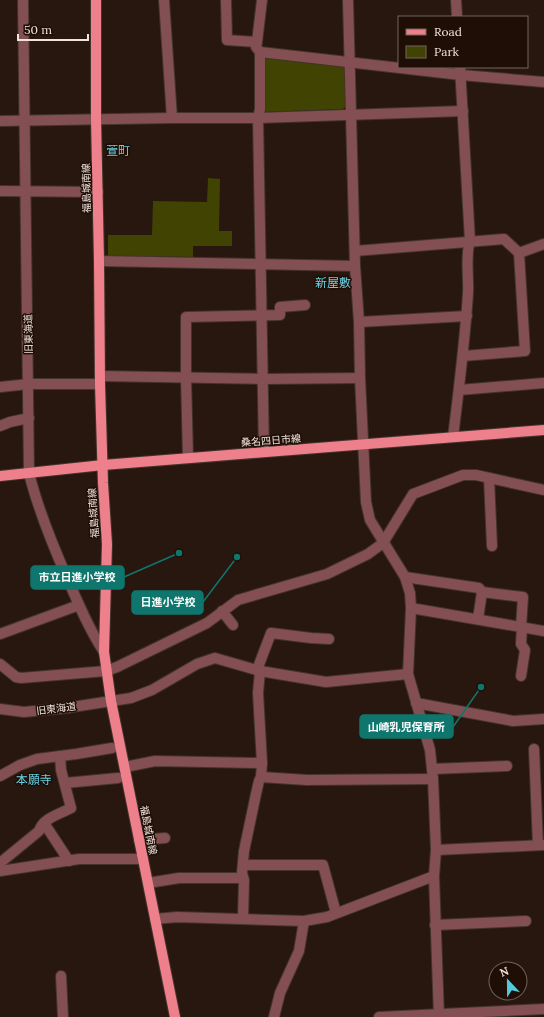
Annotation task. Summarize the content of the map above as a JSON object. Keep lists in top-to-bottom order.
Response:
{
  "streets": {
    "main road": ["福島城南線", "桑名四日市線"],
    "street": ["旧東海道"]
  },
  "crossings": [
    ["福島城南線", "旧東海道"],
    ["福島城南線", "桑名四日市線"],
    ["旧東海道", "桑名四日市線"]
  ],
  "districts": ["萱町", "新屋敷", "本願寺"],
  "places": ["市立日進小学校", "日進小学校", "山崎乳児保育所"],
  "legend": ["Road", "Park"],
  "scale_bar": "50 m",
  "north": "top"
}
